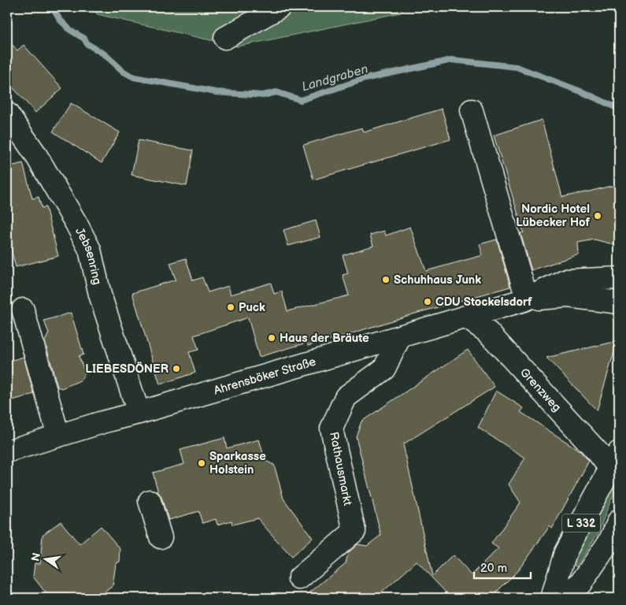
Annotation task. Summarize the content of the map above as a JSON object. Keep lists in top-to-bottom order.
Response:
{
  "streets": {
    "main road": [
      "Jebsenring",
      "Ahrensböker Straße",
      "Grenzweg",
      "Rathausmarkt",
      "L 332"
    ]
  },
  "crossings": [
    ["Jebsenring", "Ahrensböker Straße"],
    ["Ahrensböker Straße", "Grenzweg"],
    ["Ahrensböker Straße", "Rathausmarkt"],
    ["Grenzweg", "L 332"]
  ],
  "water": ["Landgraben"],
  "places": [
    "Nordic Hotel Lübecker Hof",
    "Schuhhaus Junk",
    "CDU Stockelsdorf",
    "Puck",
    "Haus der Bräute",
    "LIEBESDÖNER",
    "Sparkasse Holstein"
  ],
  "scale_bar": "20 m",
  "north": "left"
}
